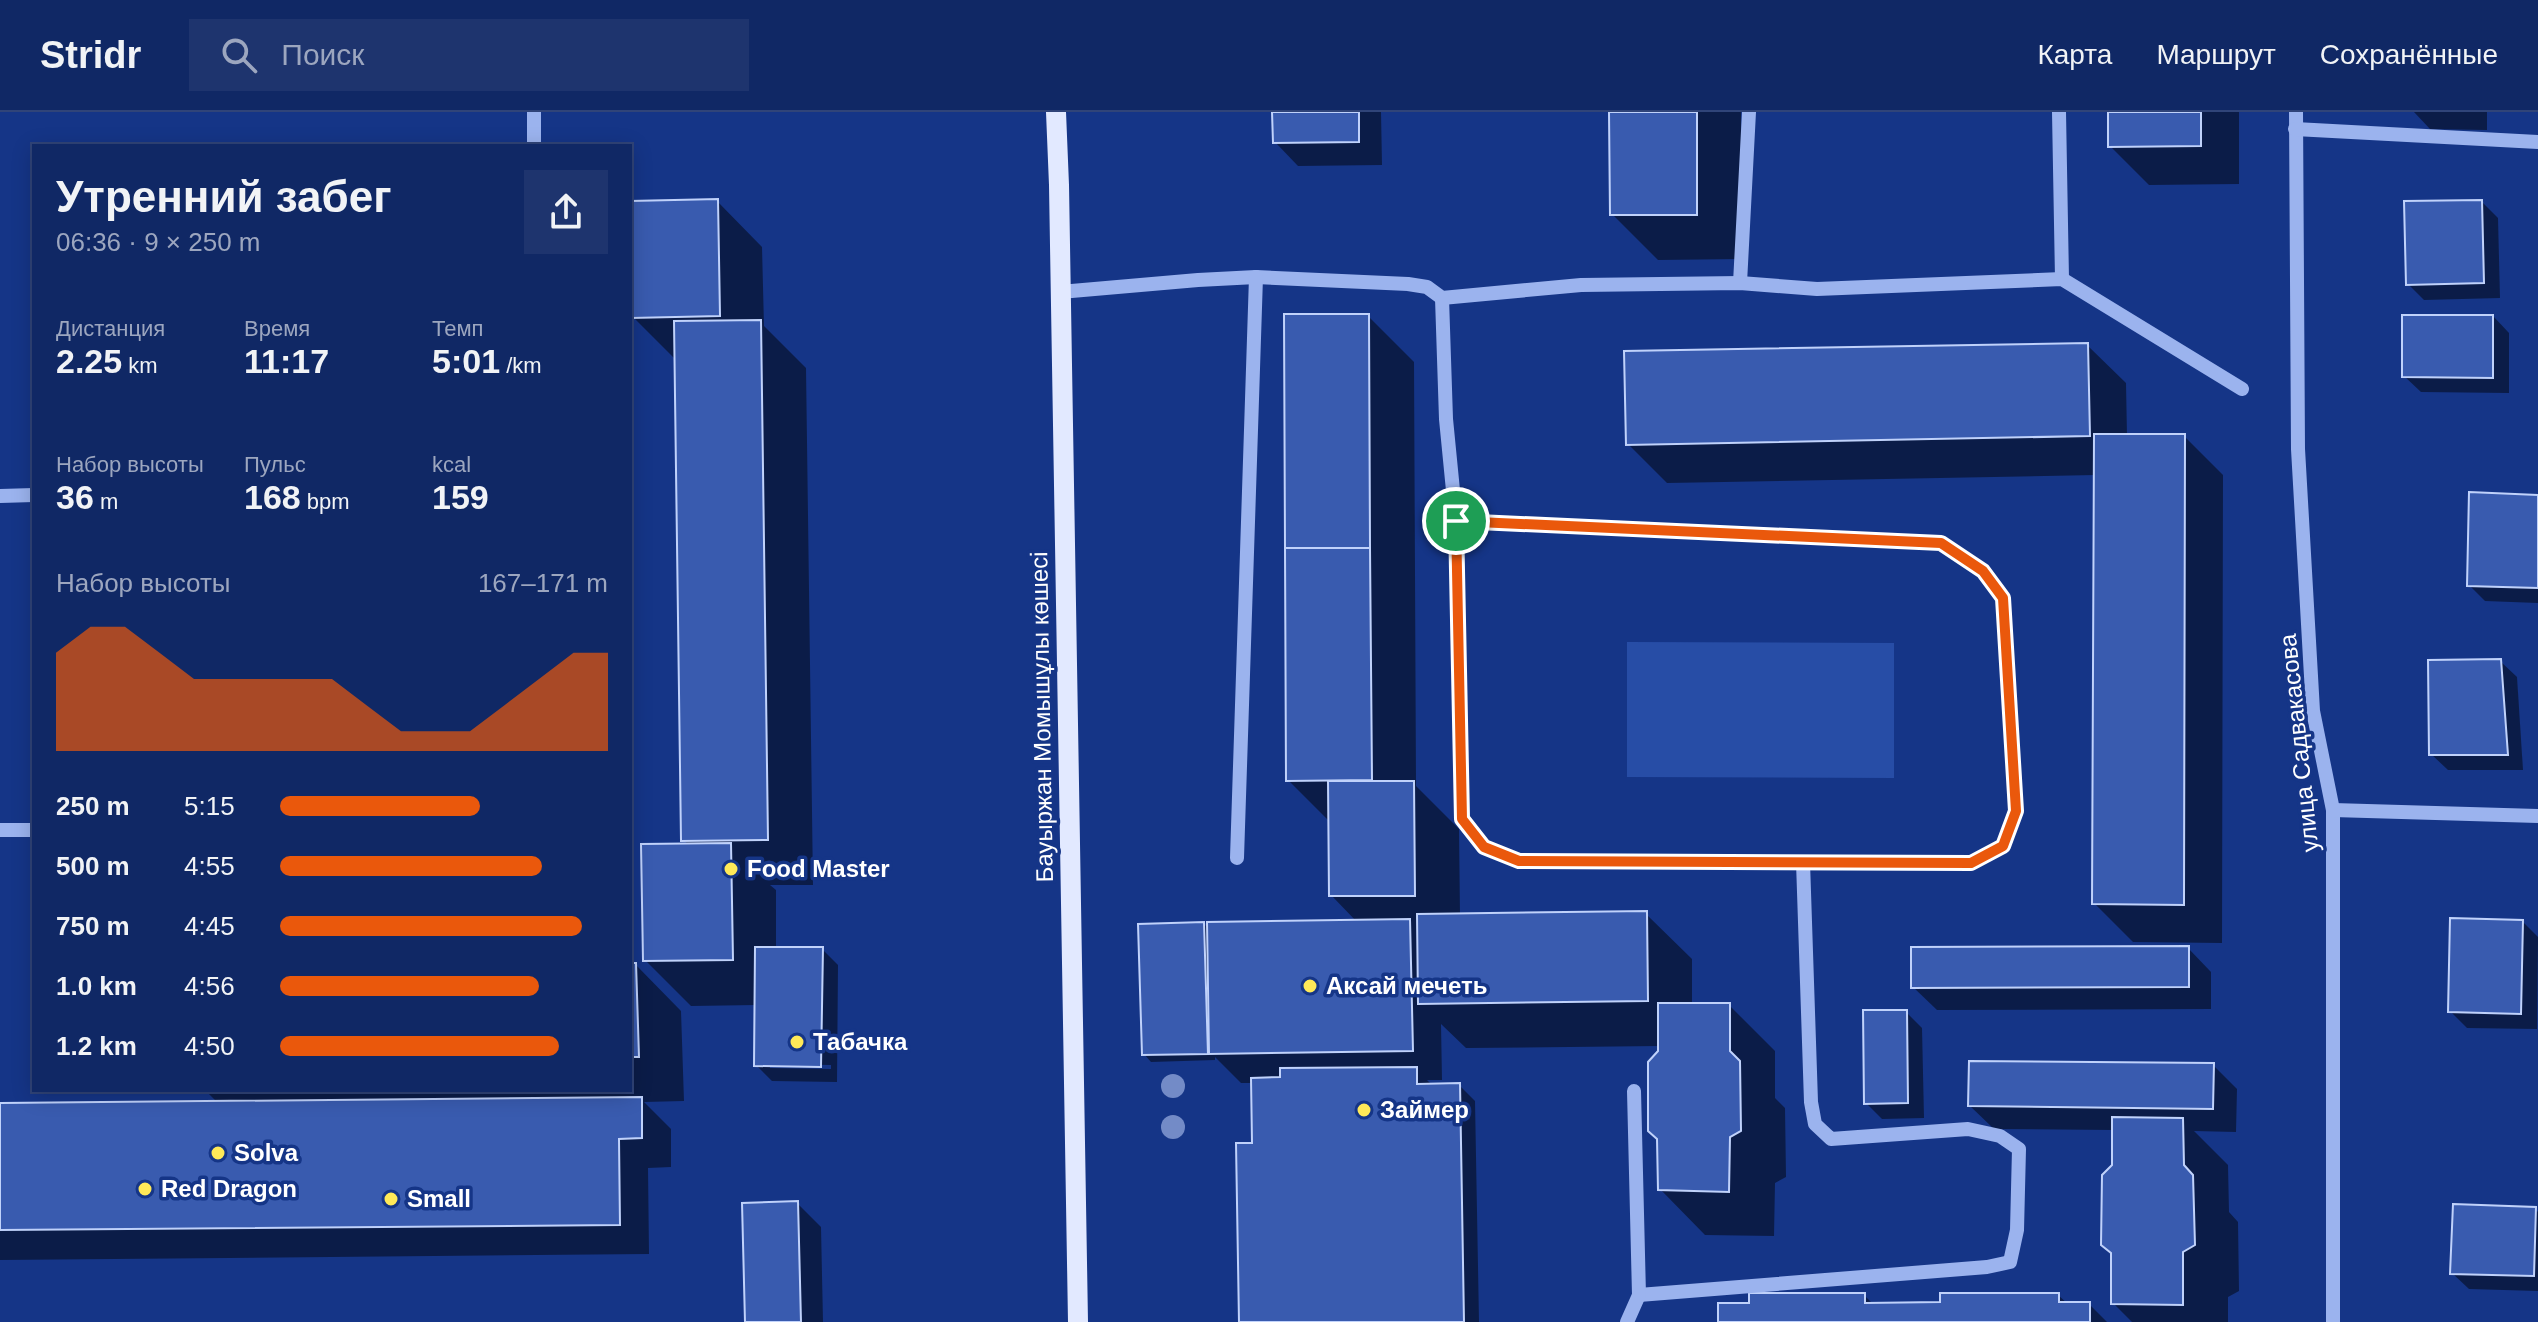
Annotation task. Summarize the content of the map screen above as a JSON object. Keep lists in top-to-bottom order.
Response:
{
  "streets": {
    "main road": ["Бауыржан Момышұлы көшесі"],
    "street": ["улица Садвакасова"]
  },
  "places": [
    "Food Master",
    "Аксай мечеть",
    "Табачка",
    "Займер",
    "Solva",
    "Red Dragon",
    "Small"
  ],
  "page": {
    "header": "Stridr",
    "search": "Поиск",
    "nav": ["Карта", "Маршрут", "Сохранённые"],
    "heading": ["Утренний забег", "06:36 · 9 × 250 m"],
    "stats": [
      ["Дистанция", "2.25 km"],
      ["Время", "11:17"],
      ["Темп", "5:01 /km"],
      ["Набор высоты", "36 m"],
      ["Пульс", "168 bpm"],
      ["kcal", "159"]
    ],
    "chart": ["Набор высоты", "167–171 m"],
    "list": [
      {
        "name": "250 m",
        "note": "5:15"
      },
      {
        "name": "500 m",
        "note": "4:55"
      },
      {
        "name": "750 m",
        "note": "4:45"
      },
      {
        "name": "1.0 km",
        "note": "4:56"
      },
      {
        "name": "1.2 km",
        "note": "4:50"
      }
    ]
  }
}
